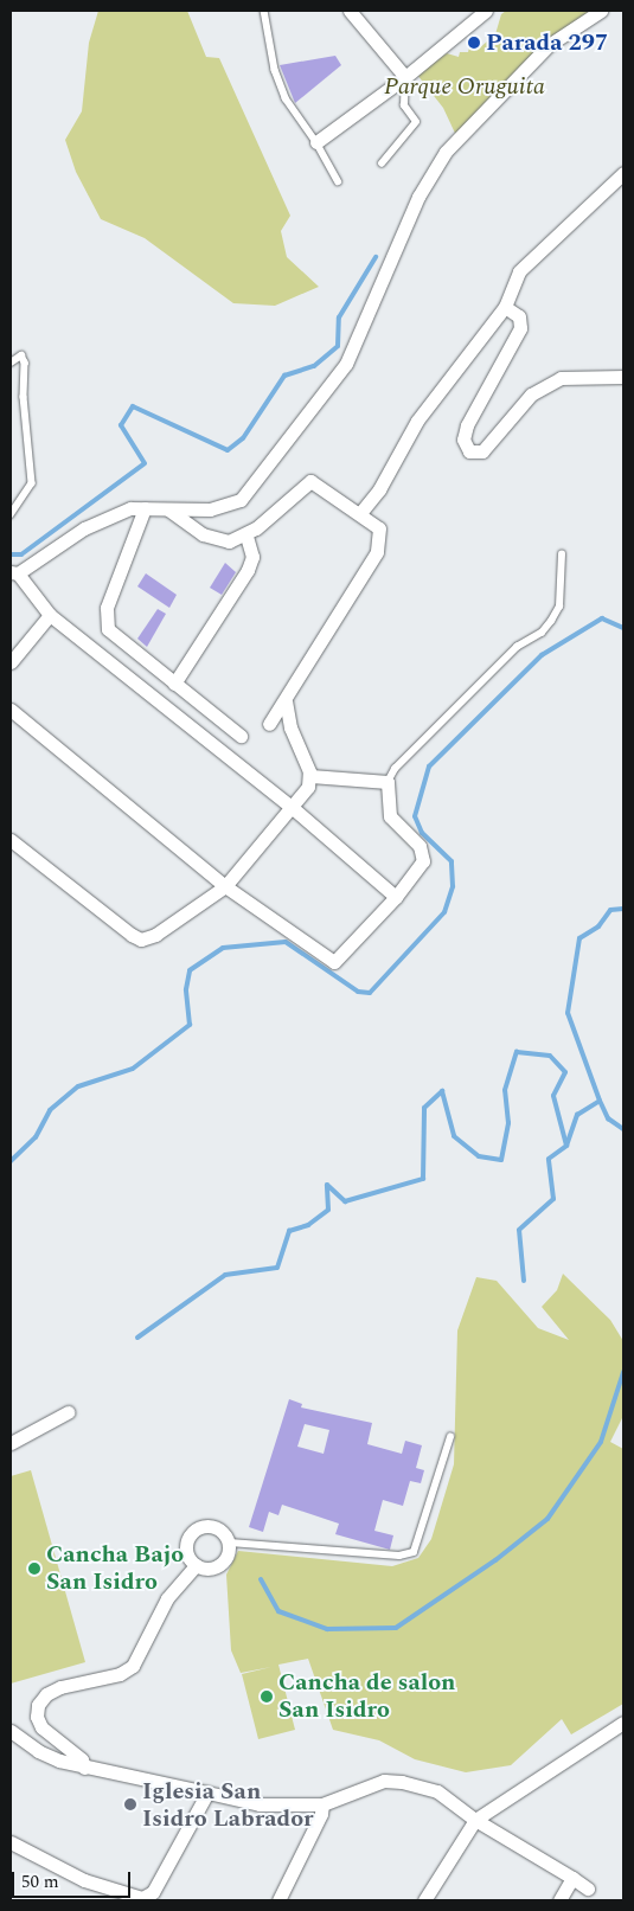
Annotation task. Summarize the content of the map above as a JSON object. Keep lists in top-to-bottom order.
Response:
{
  "parks": ["Parque Oruguita"],
  "places": [
    "Parada 297",
    "Cancha Bajo San Isidro",
    "Cancha de salon San Isidro",
    "Iglesia San Isidro Labrador"
  ],
  "scale_bar": "50 m"
}
